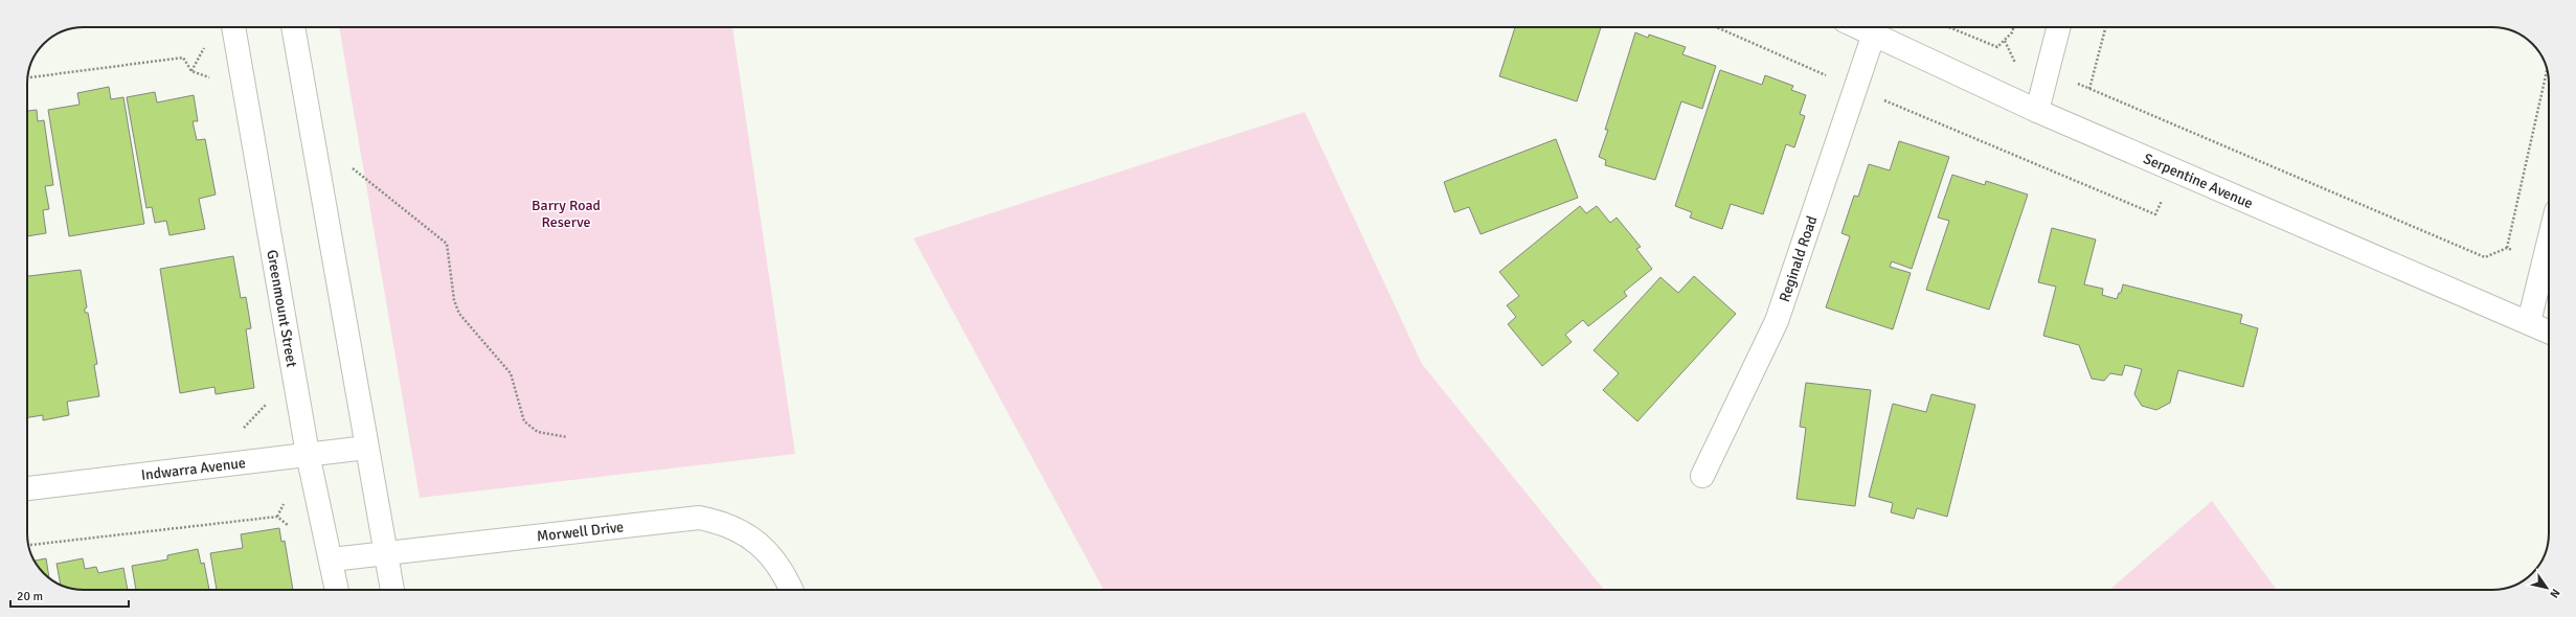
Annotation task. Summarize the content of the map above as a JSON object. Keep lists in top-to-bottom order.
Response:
{
  "streets": {
    "street": [
      "Serpentine Avenue",
      "Reginald Road",
      "Greenmount Street",
      "Indwarra Avenue",
      "Morwell Drive"
    ]
  },
  "crossings": [
    ["Serpentine Avenue", "Reginald Road"],
    ["Greenmount Street", "Indwarra Avenue"],
    ["Greenmount Street", "Morwell Drive"]
  ],
  "parks": ["Barry Road Reserve"],
  "scale_bar": "20 m",
  "north": "bottom right"
}
